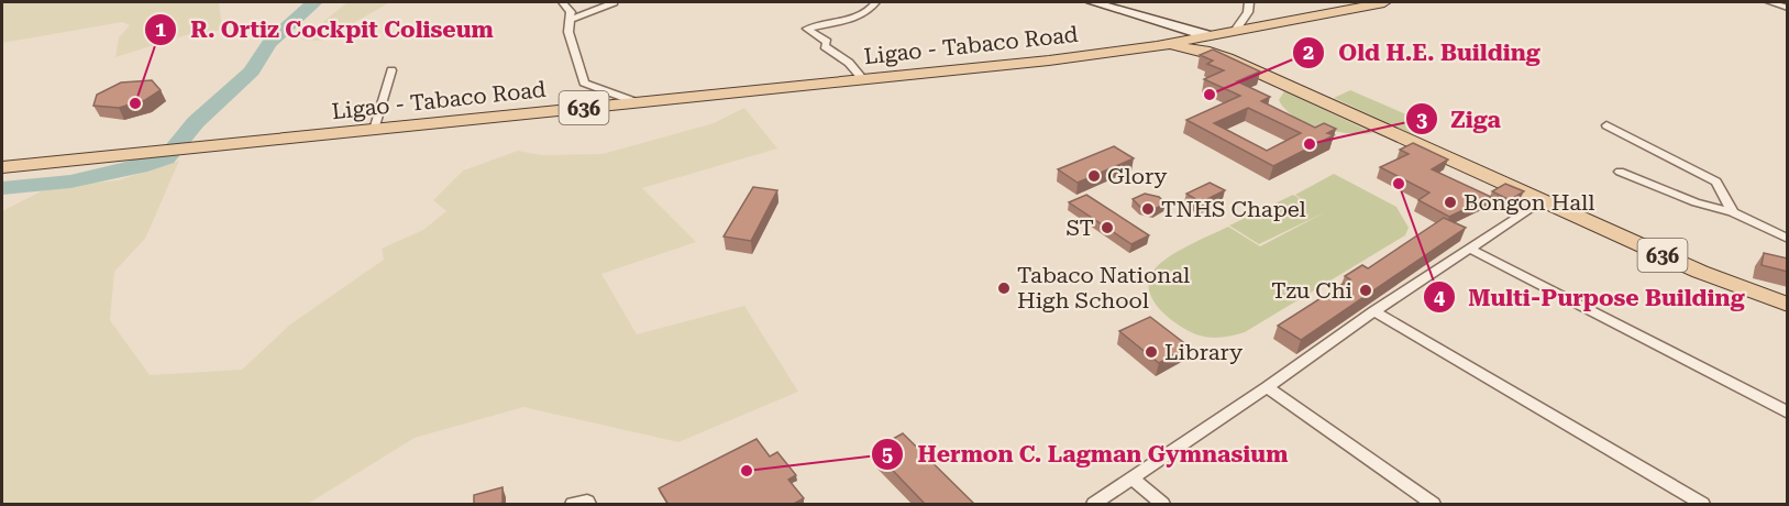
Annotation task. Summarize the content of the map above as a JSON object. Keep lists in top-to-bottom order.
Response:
{
  "streets": {
    "main road": ["Ligao - Tabaco Road", "636"]
  },
  "crossings": [
    ["Ligao - Tabaco Road", "636"]
  ],
  "places": [
    "Old H.E. Building",
    "R. Ortiz Cockpit Coliseum",
    "Ziga",
    "Glory",
    "Multi-Purpose Building",
    "Bongon Hall",
    "TNHS Chapel",
    "ST",
    "Tabaco National High School",
    "Tzu Chi",
    "Library",
    "Hermon C. Lagman Gymnasium"
  ]
}
